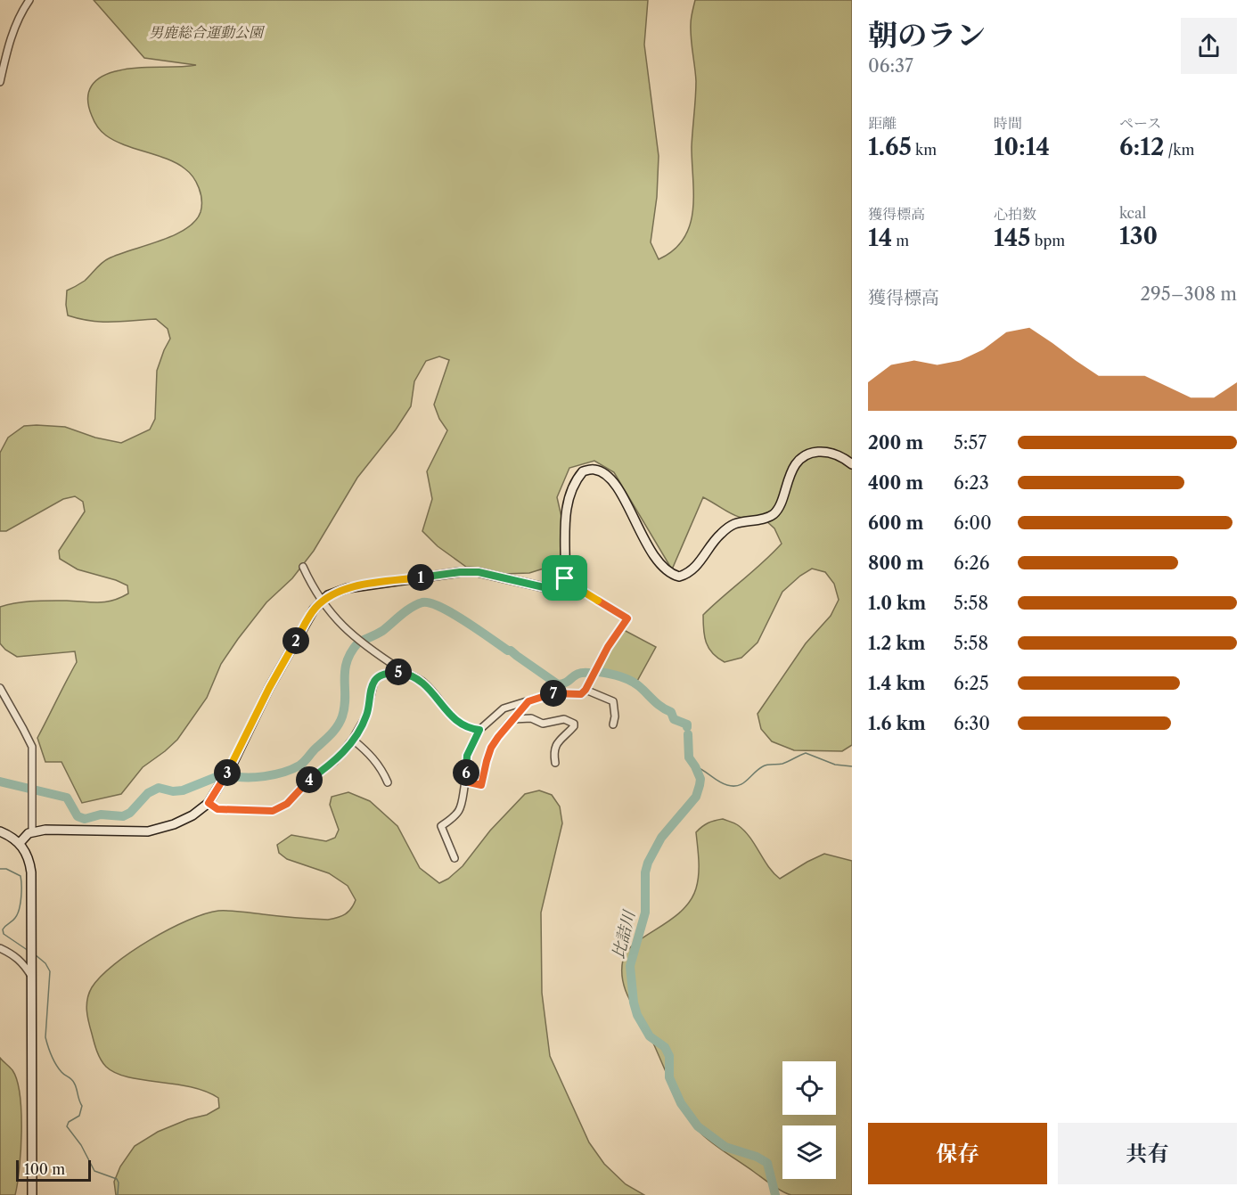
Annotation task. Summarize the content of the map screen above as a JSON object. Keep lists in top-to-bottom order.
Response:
{
  "water": ["比詰川"],
  "parks": ["男鹿総合運動公園"],
  "scale_bar": "100 m",
  "page": {
    "heading": ["朝のラン", "06:37"],
    "stats": [
      ["距離", "1.65 km"],
      ["時間", "10:14"],
      ["ペース", "6:12 /km"],
      ["獲得標高", "14 m"],
      ["心拍数", "145 bpm"],
      ["kcal", "130"]
    ],
    "chart": ["獲得標高", "295–308 m"],
    "list": [
      {
        "name": "200 m",
        "note": "5:57"
      },
      {
        "name": "400 m",
        "note": "6:23"
      },
      {
        "name": "600 m",
        "note": "6:00"
      },
      {
        "name": "800 m",
        "note": "6:26"
      },
      {
        "name": "1.0 km",
        "note": "5:58"
      },
      {
        "name": "1.2 km",
        "note": "5:58"
      },
      {
        "name": "1.4 km",
        "note": "6:25"
      },
      {
        "name": "1.6 km",
        "note": "6:30"
      }
    ],
    "pins": [
      "1",
      "2",
      "5",
      "7",
      "3",
      "6",
      "4"
    ],
    "buttons": ["保存", "共有"],
    "scale": "100 m"
  }
}
